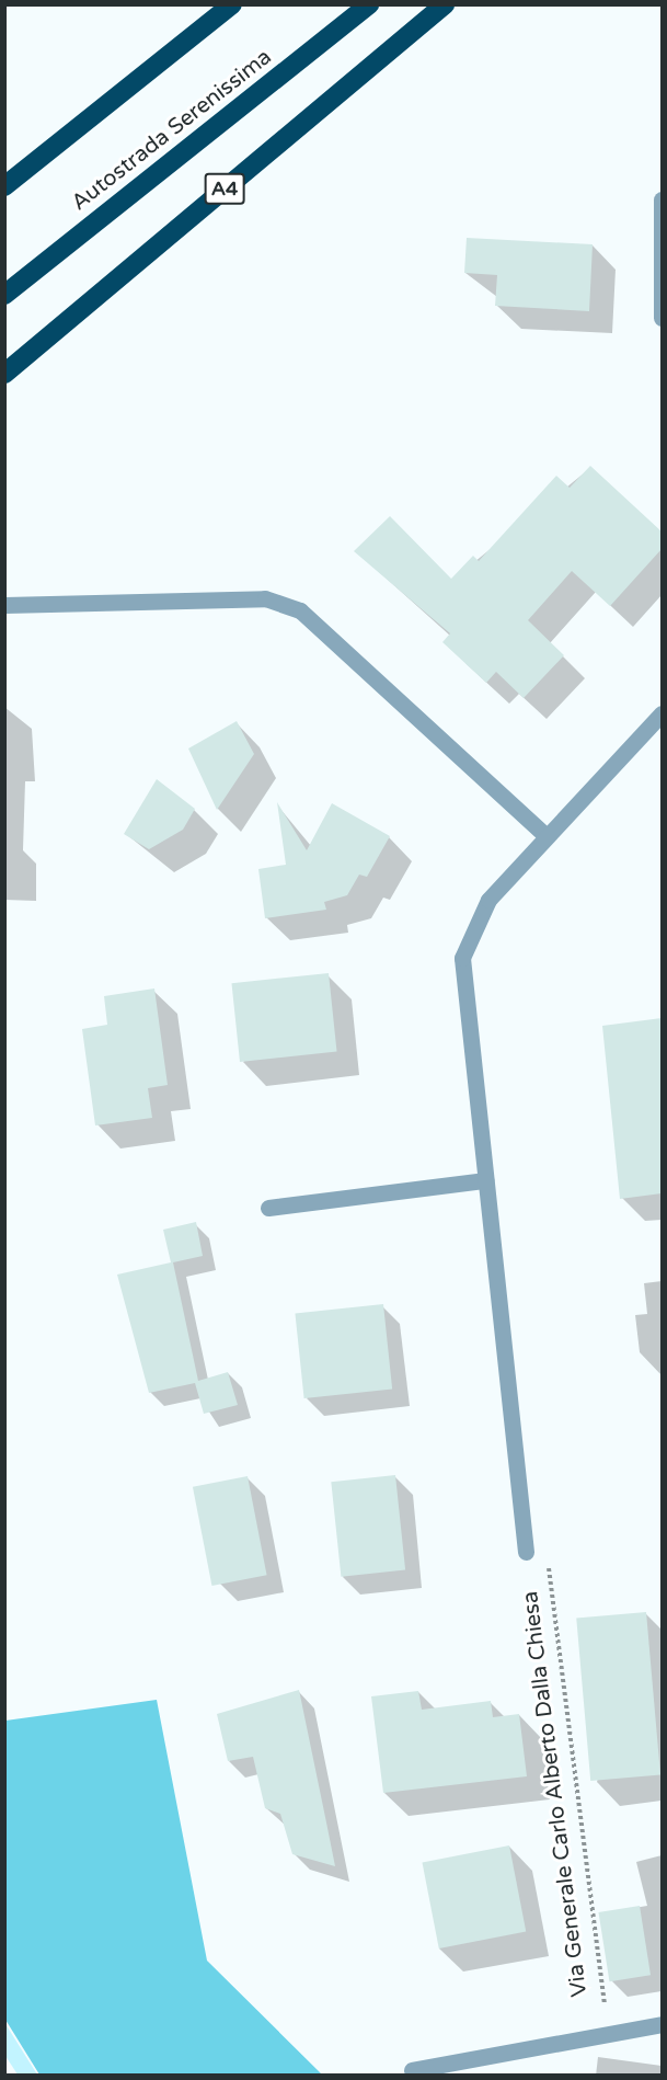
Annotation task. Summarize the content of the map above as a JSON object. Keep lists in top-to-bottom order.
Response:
{
  "streets": {
    "highway": ["Autostrada Serenissima", "A4"],
    "path": ["Via Generale Carlo Alberto Dalla Chiesa"]
  }
}
